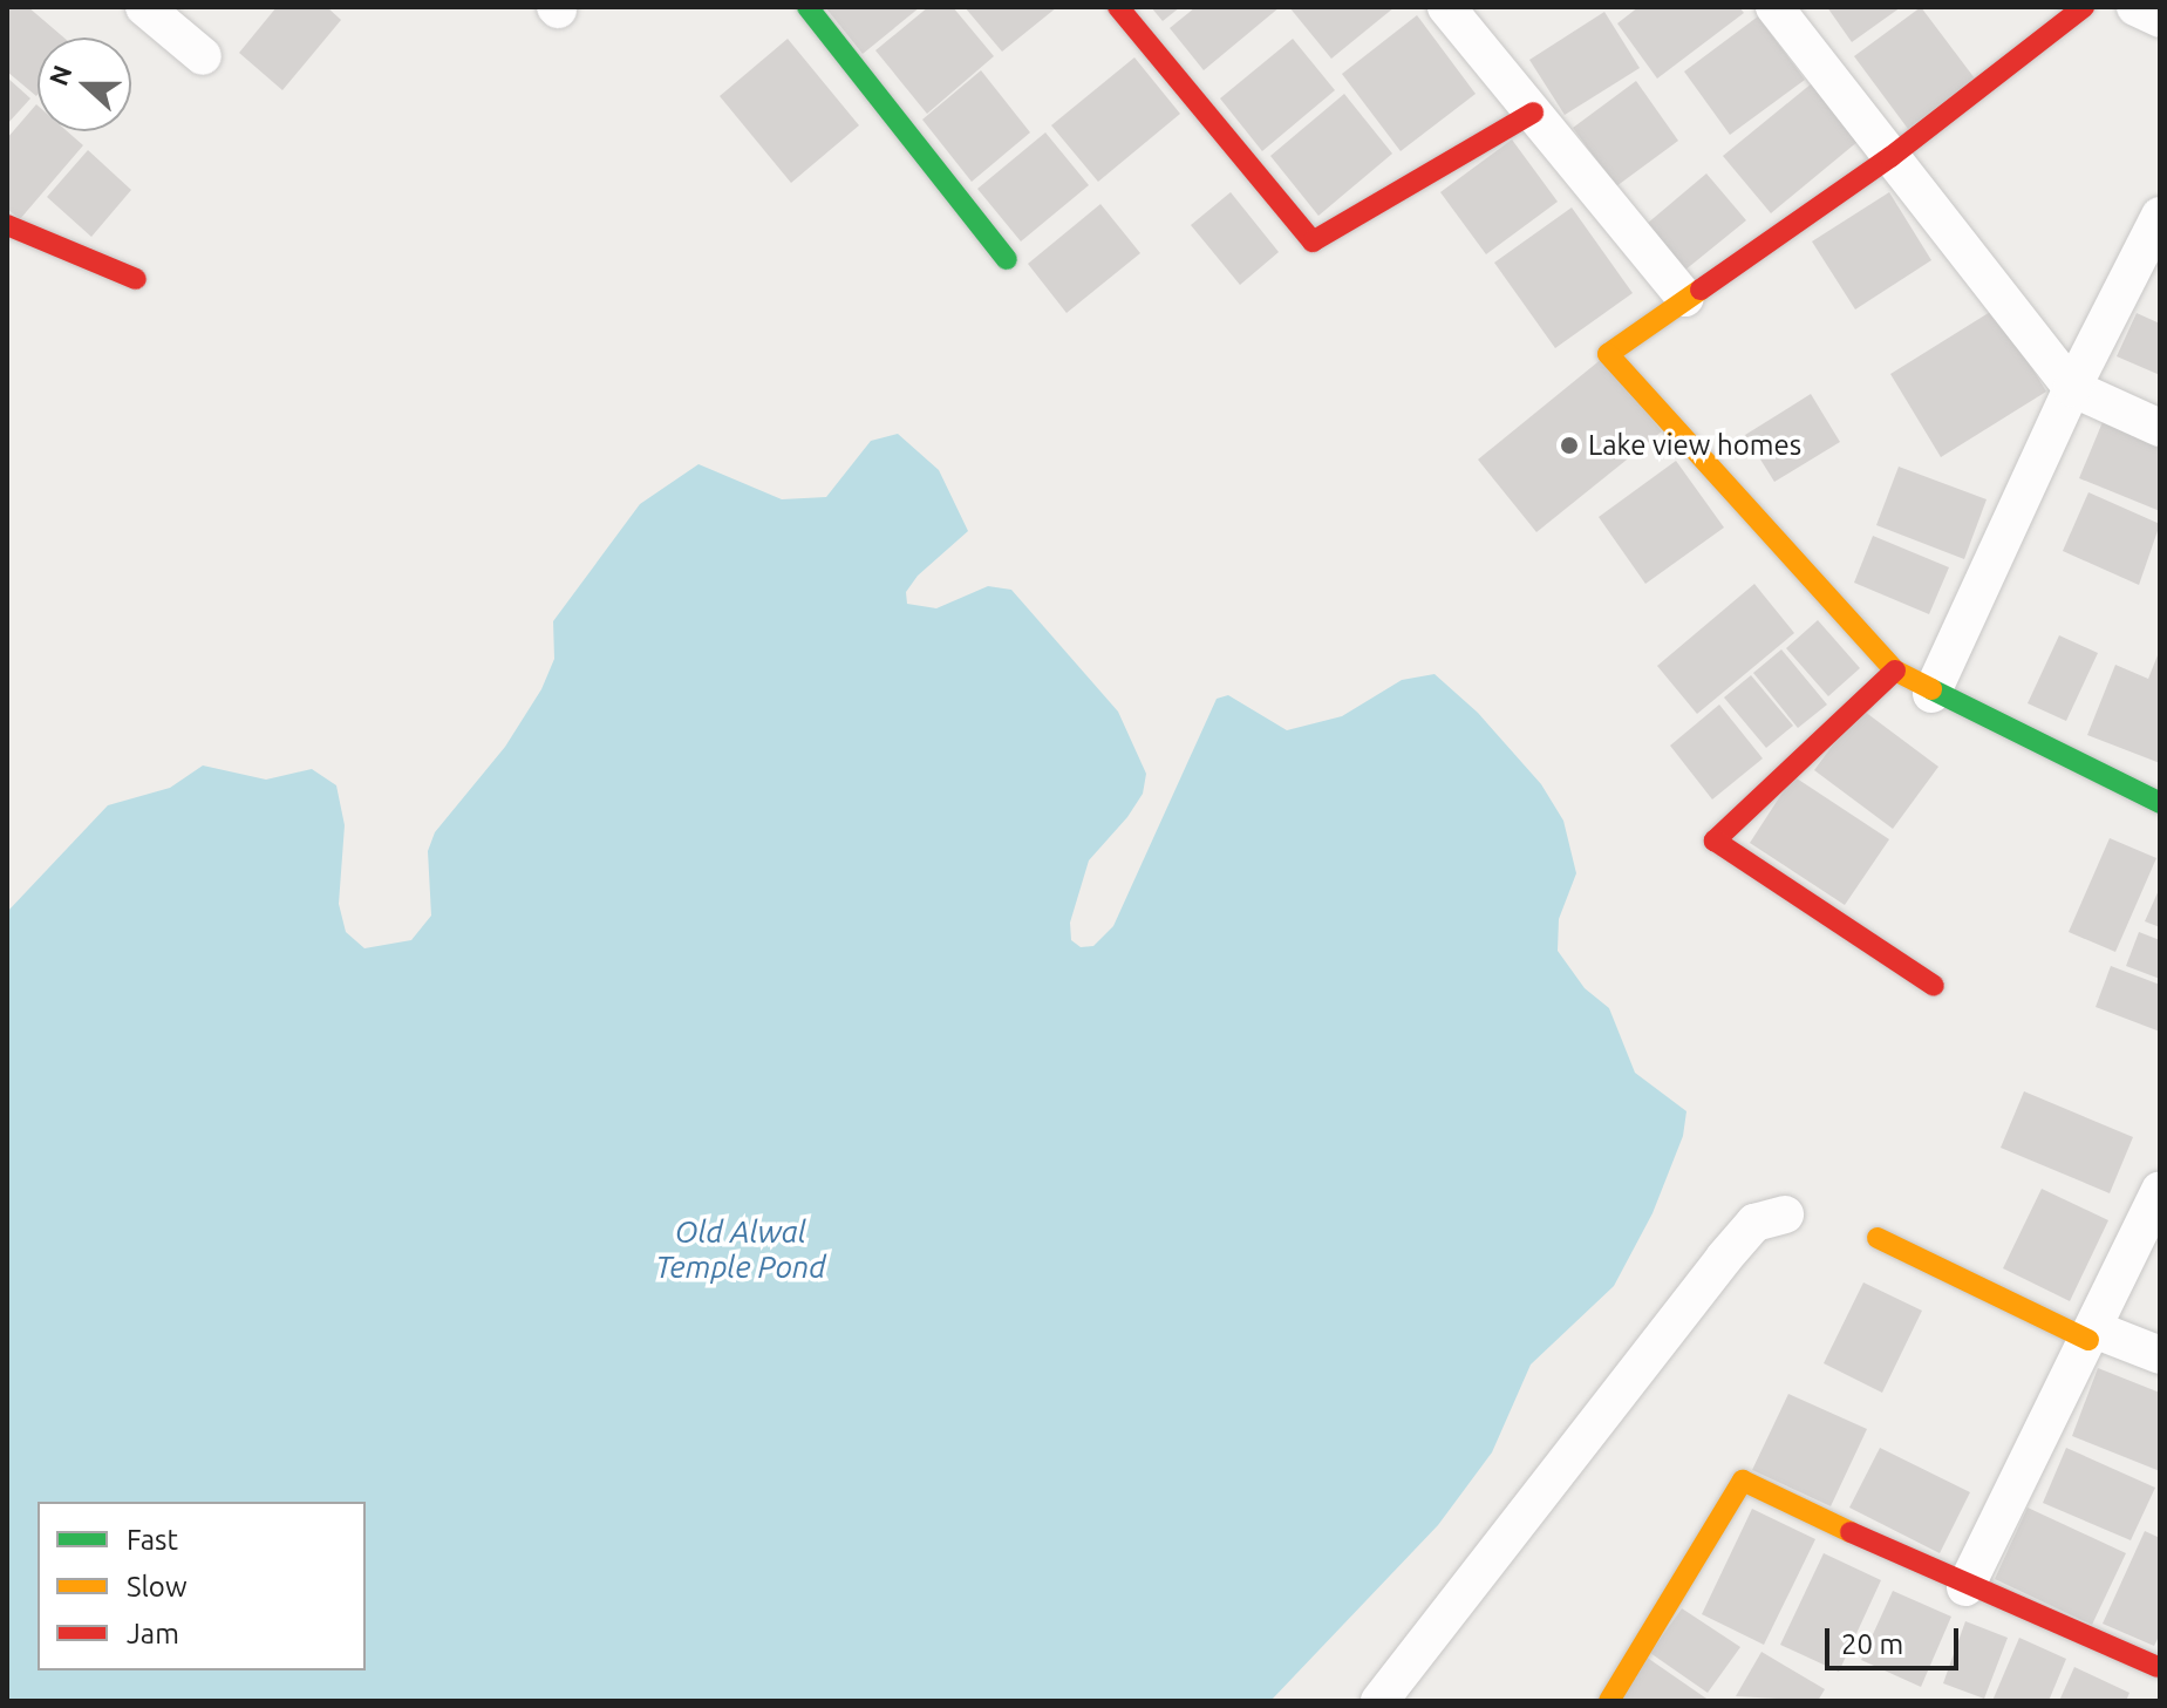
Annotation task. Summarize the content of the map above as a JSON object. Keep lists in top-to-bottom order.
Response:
{
  "water": ["Old Alwal Temple Pond"],
  "places": ["Lake view homes"],
  "legend": ["Fast", "Slow", "Jam"],
  "scale_bar": "20 m",
  "north": "left"
}
